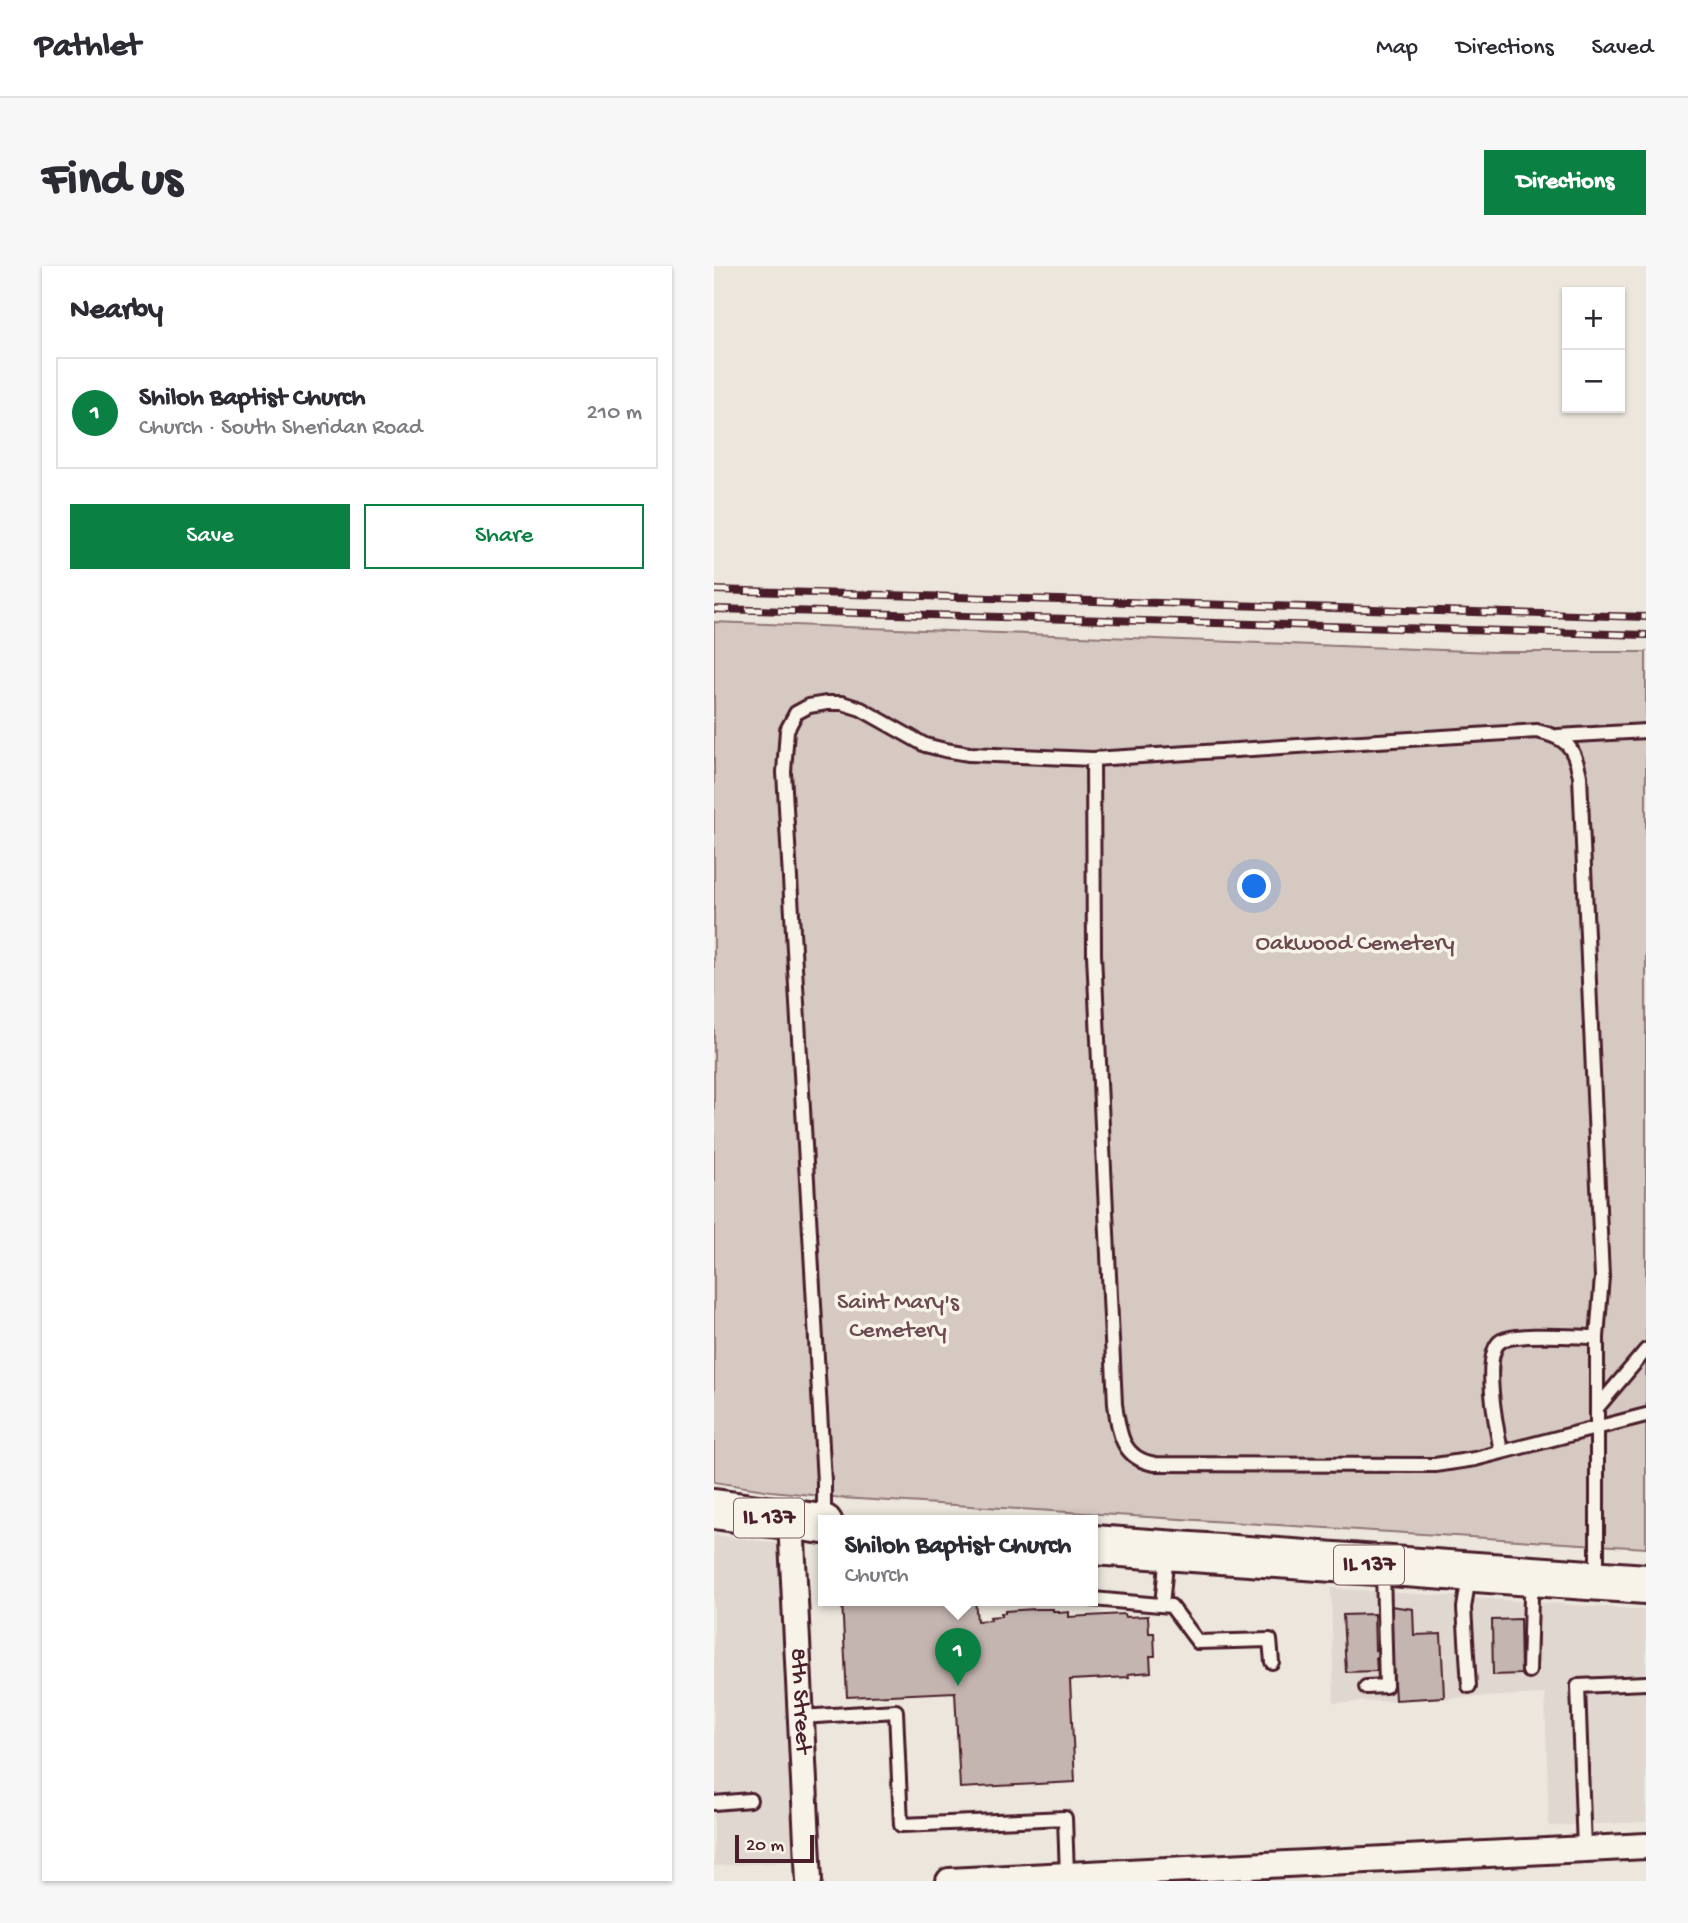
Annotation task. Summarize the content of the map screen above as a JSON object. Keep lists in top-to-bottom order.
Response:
{
  "streets": {
    "highway": ["IL 137"],
    "street": ["8th Street"]
  },
  "crossings": [
    ["IL 137", "8th Street"]
  ],
  "parks": ["Oakwood Cemetery", "Saint Mary's Cemetery"],
  "scale_bar": "20 m",
  "page": {
    "header": "Pathlet",
    "nav": ["Map", "Directions", "Saved"],
    "buttons": [
      "Directions",
      ["Save", "Share"]
    ],
    "title": "Find us",
    "heading": "Nearby",
    "map_buttons": ["+", "−"],
    "list": [
      {
        "mark": "1",
        "name": "Shiloh Baptist Church",
        "note": "Church · South Sheridan Road",
        "value": "210 m"
      }
    ],
    "popup": ["Shiloh Baptist Church", "Church"],
    "pins": "1",
    "scale": "20 m"
  }
}
